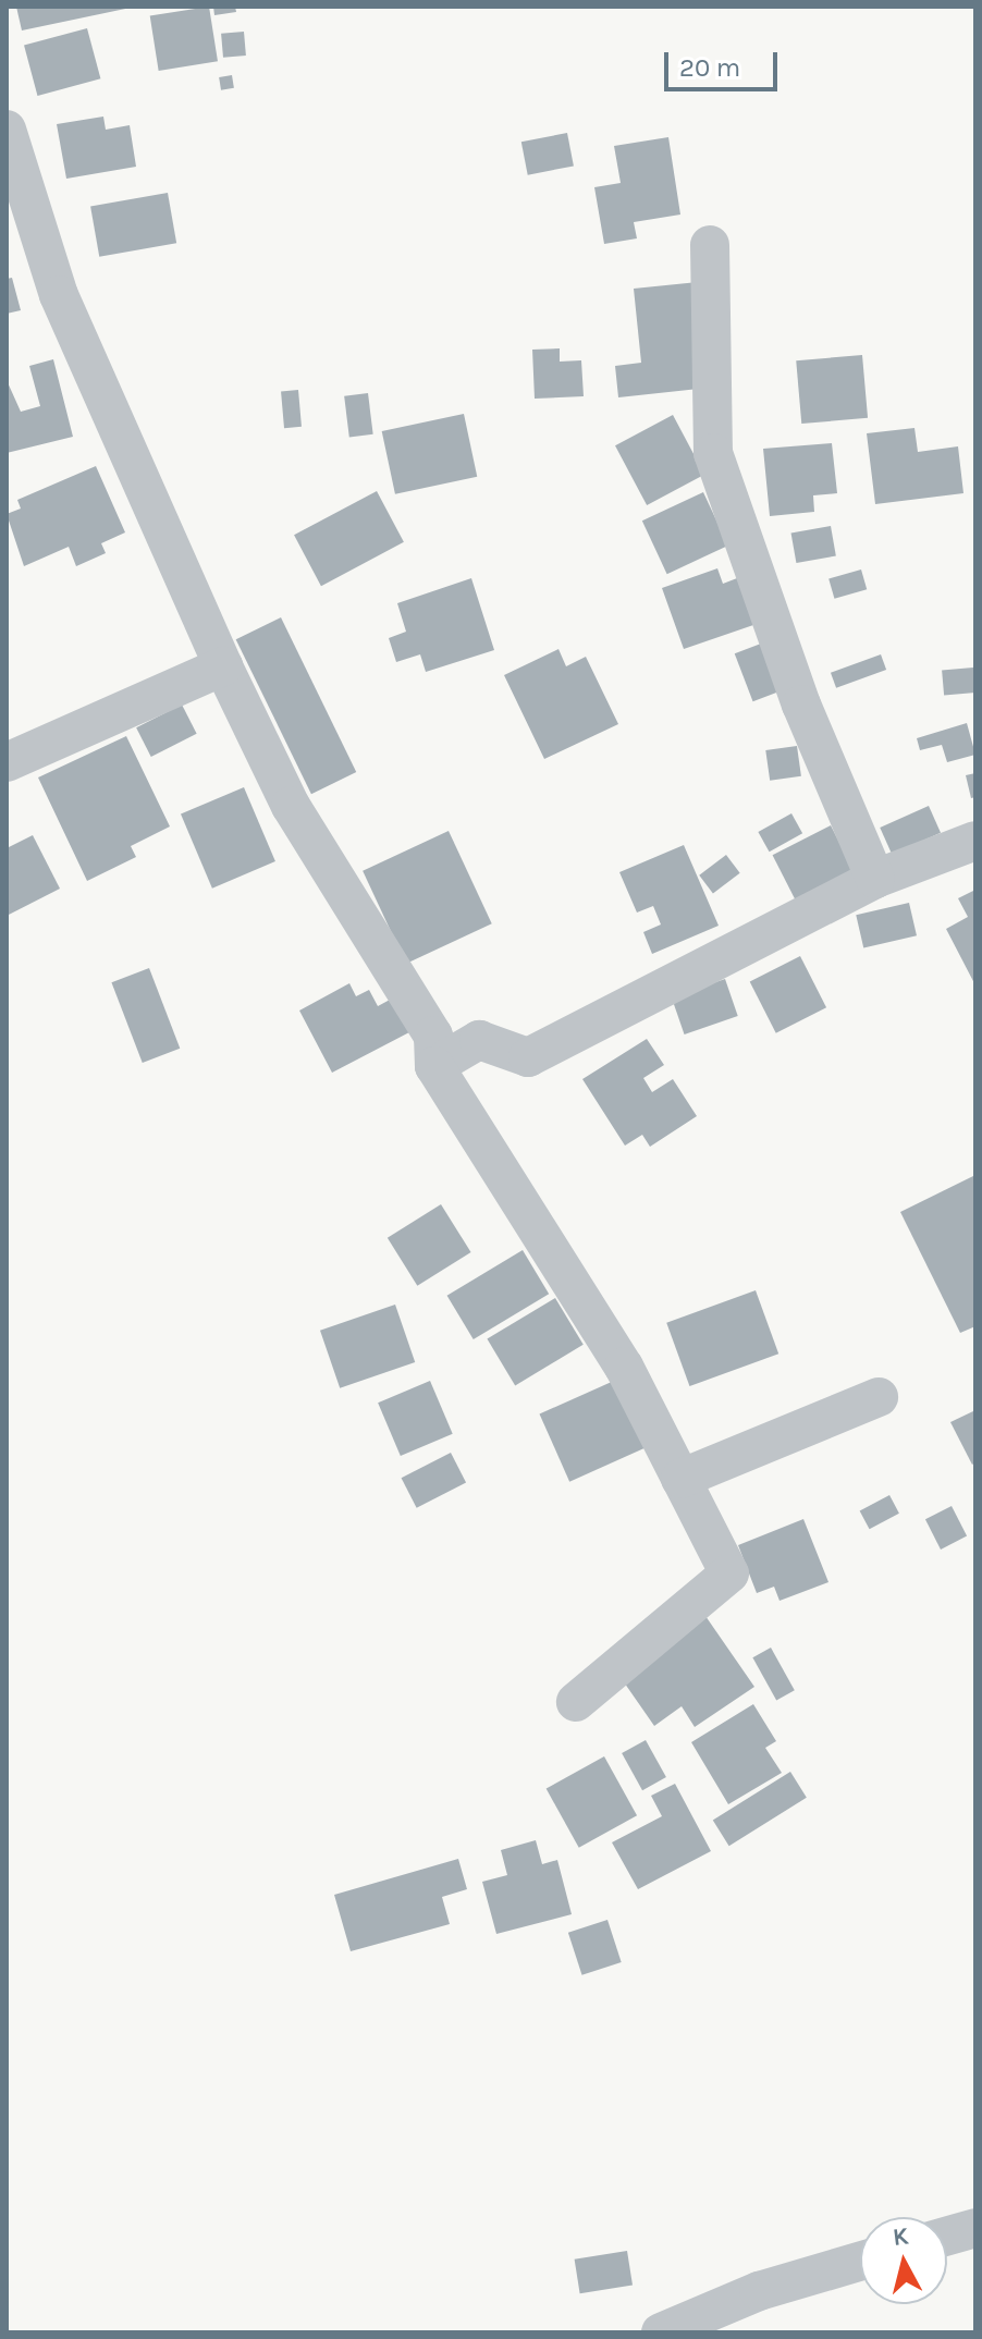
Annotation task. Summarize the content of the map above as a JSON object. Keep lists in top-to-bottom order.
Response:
{
  "scale_bar": "20 m",
  "north": "top"
}
